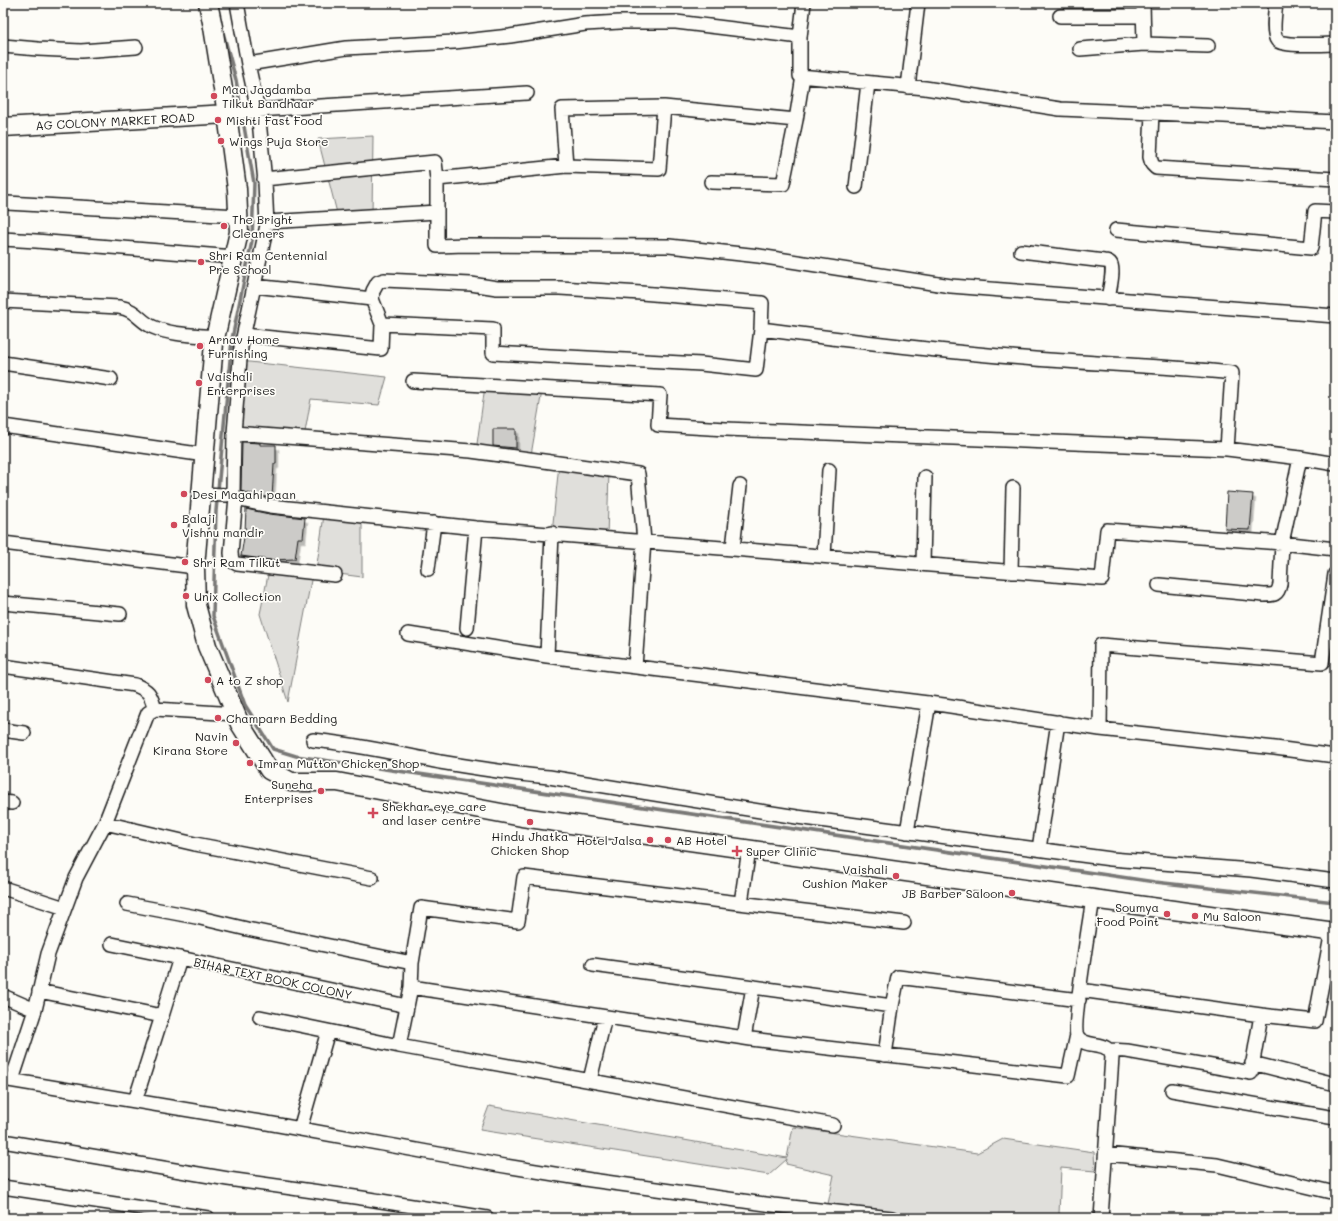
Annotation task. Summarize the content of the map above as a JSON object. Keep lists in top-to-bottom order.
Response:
{
  "streets": {
    "street": ["AG COLONY MARKET ROAD", "BIHAR TEXT BOOK COLONY"]
  },
  "places": {
    "other": [
      "Maa Jagdamba Tilkut Bandhaar",
      "Mishti Fast Food",
      "Wings Puja Store",
      "The Bright Cleaners",
      "Shri Ram Centennial Pre School",
      "Arnav Home Furnishing",
      "Vaishali Enterprises",
      "Desi Magahi paan",
      "Balaji Vishnu mandir",
      "Shri Ram Tilkut",
      "Unix Collection",
      "A to Z shop",
      "Champarn Bedding",
      "Navin Kirana Store",
      "Imran Mutton Chicken Shop",
      "Suneha Enterprises",
      "Hindu Jhatka Chicken Shop",
      "Hotel Jalsa",
      "AB Hotel",
      "Vaishali Cushion Maker",
      "JB Barber Saloon",
      "Soumya Food Point",
      "Mu Saloon"
    ],
    "health": ["Shekhar eye care and laser centre", "Super Clinic"]
  }
}
